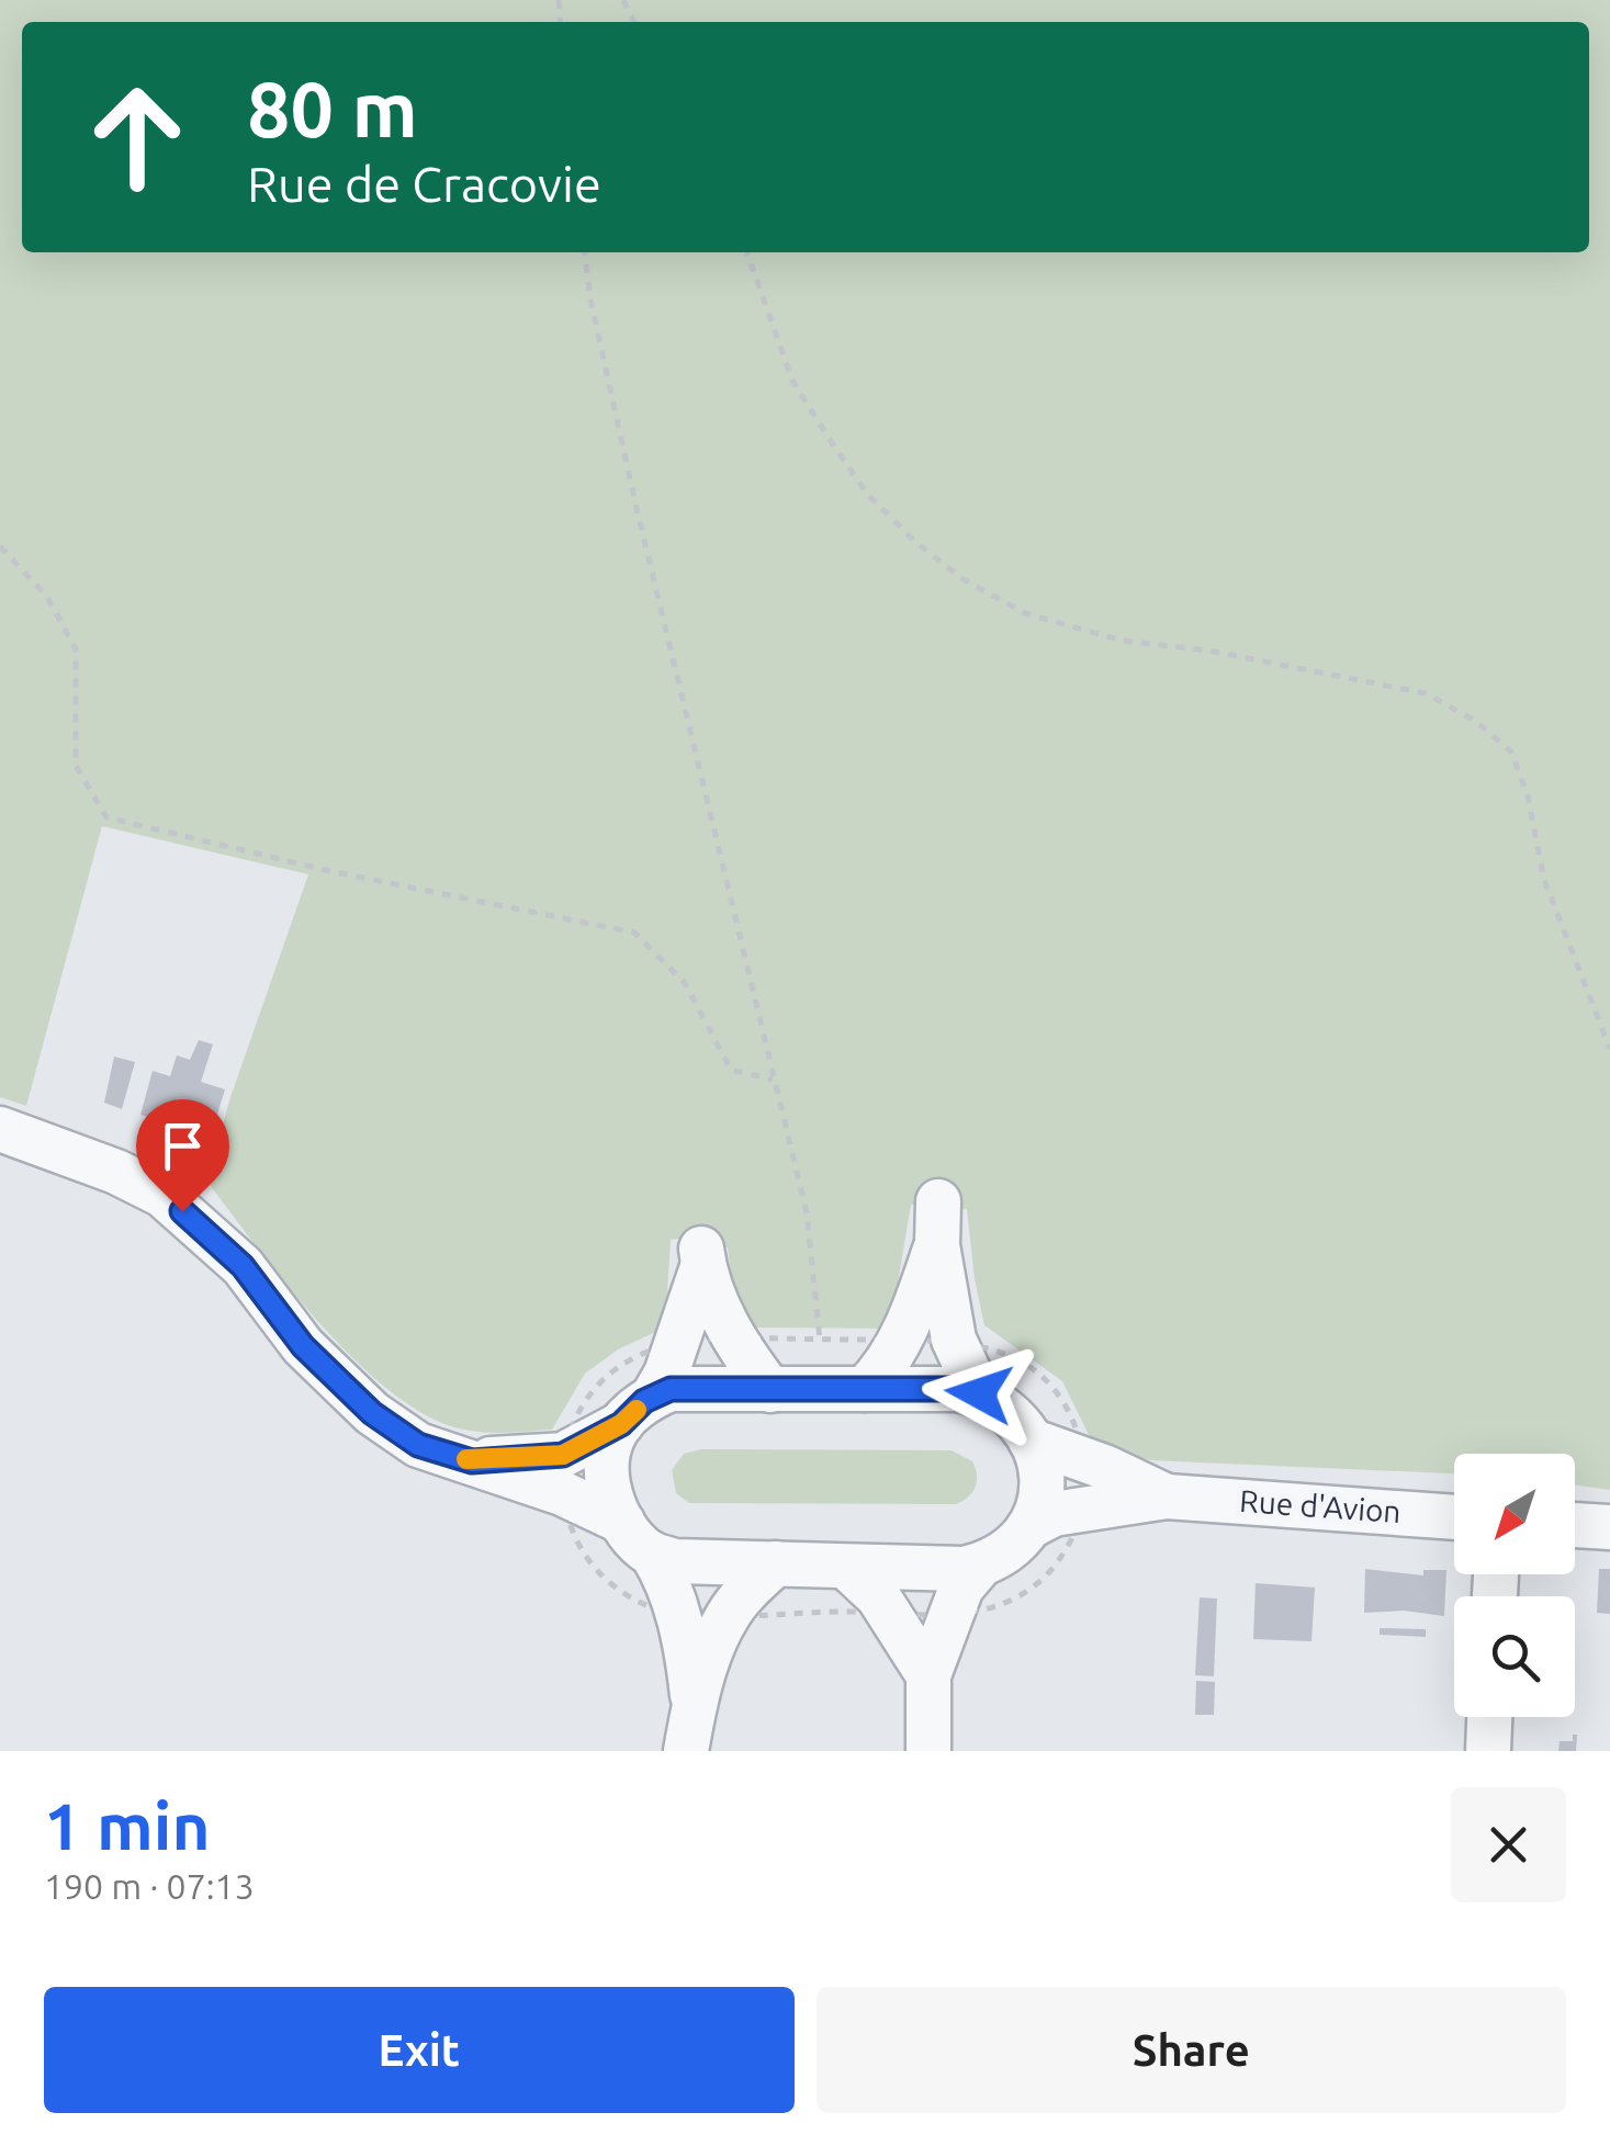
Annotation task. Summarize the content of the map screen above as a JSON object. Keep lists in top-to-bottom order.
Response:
{
  "streets": {
    "street": ["Rue d'Avion"]
  },
  "north": "bottom left",
  "page": {
    "turn": ["80 m", "Rue de Cracovie"],
    "heading": ["1 min", "190 m · 07:13"],
    "buttons": ["Exit", "Share"]
  }
}
